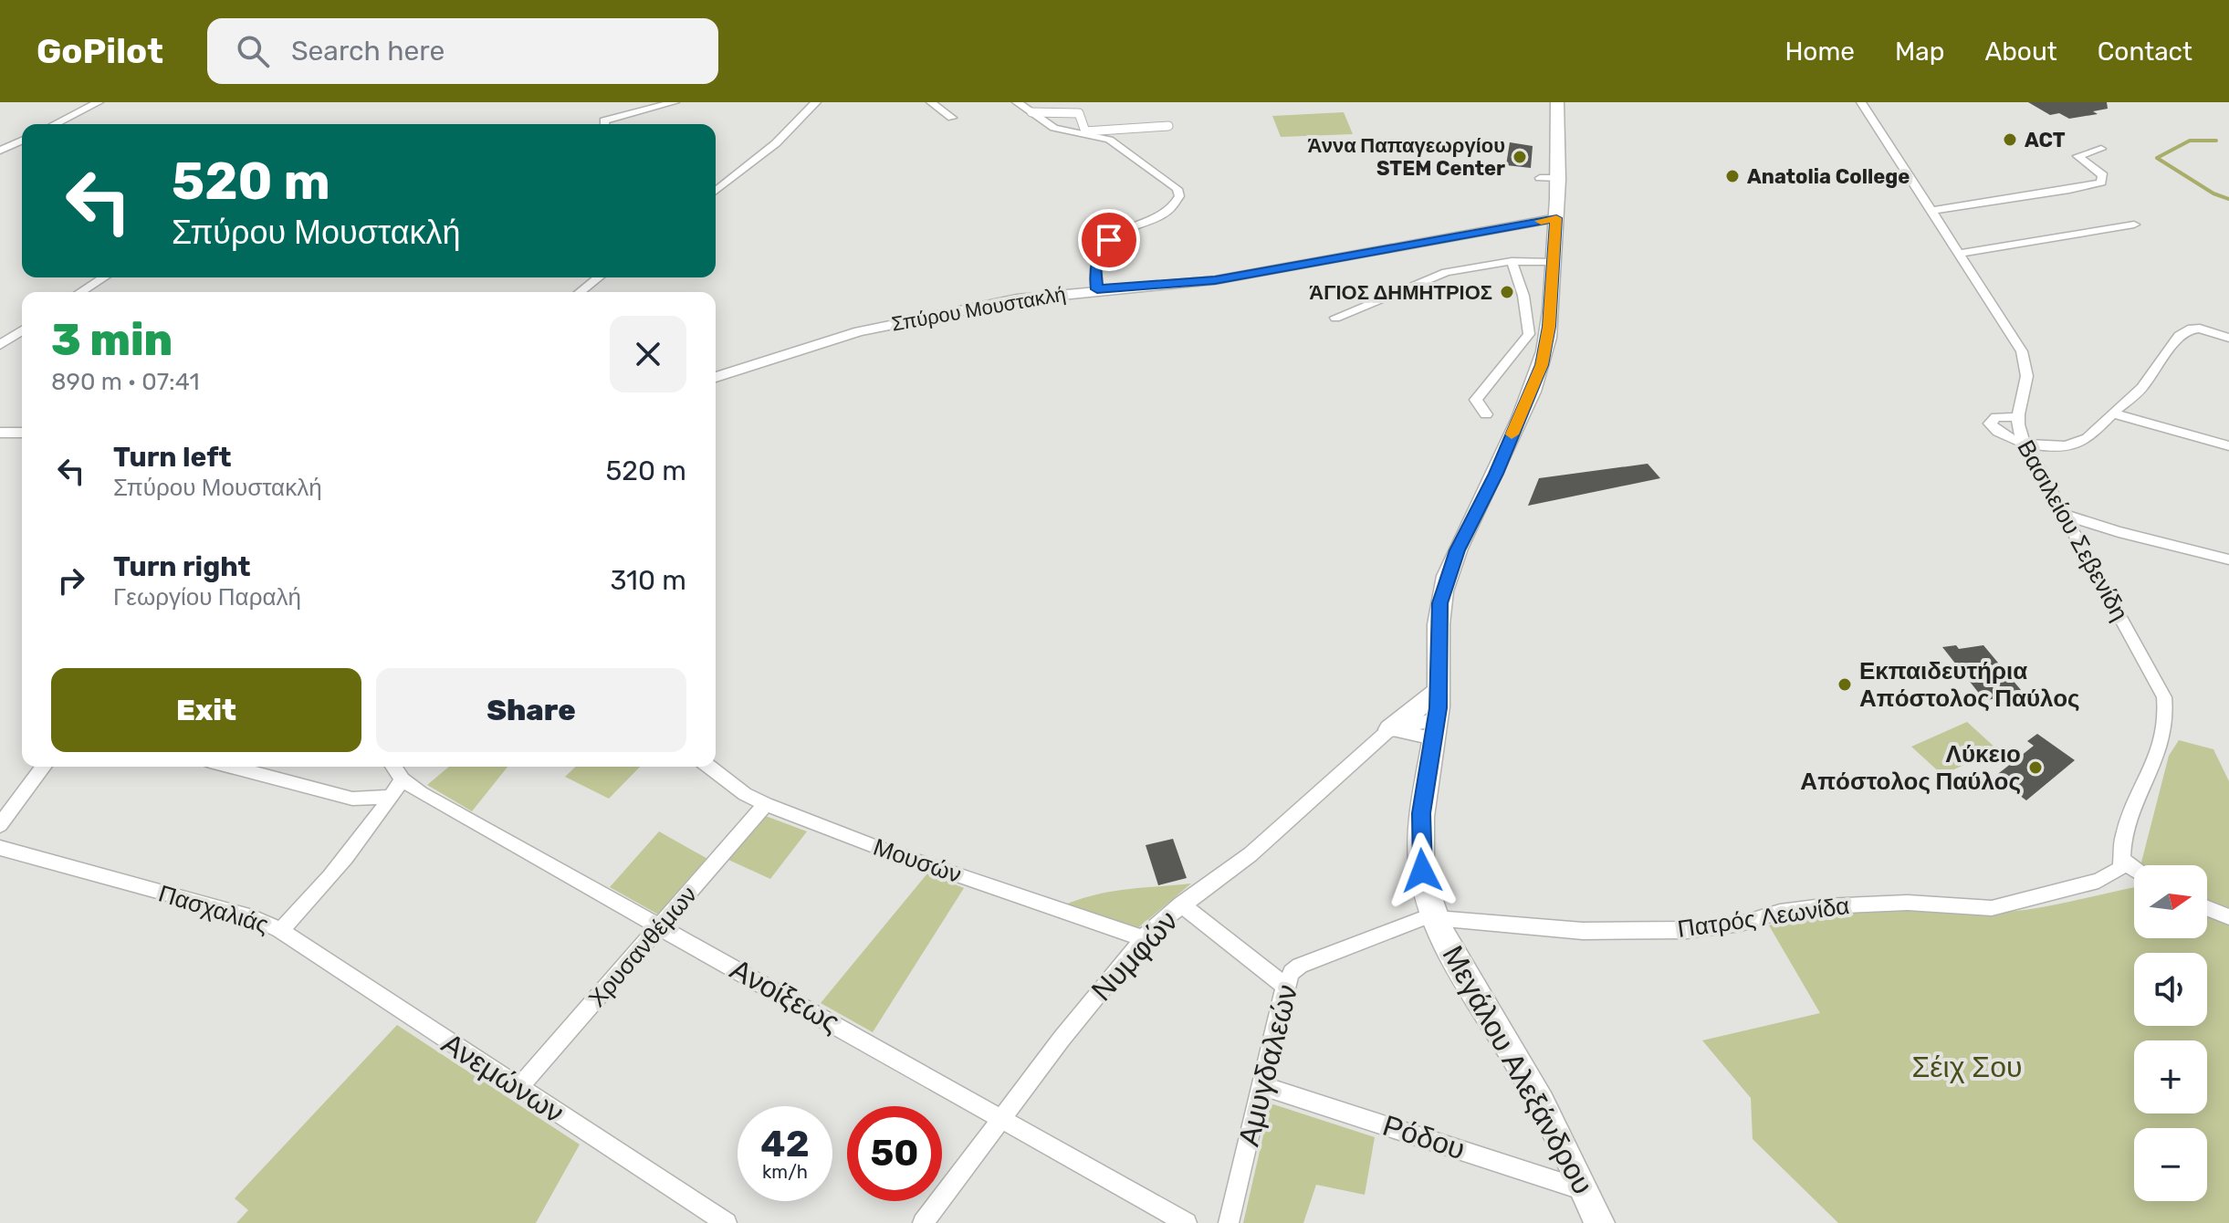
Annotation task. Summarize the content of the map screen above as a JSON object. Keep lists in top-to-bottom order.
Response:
{
  "streets": {
    "main road": ["Μεγάλου Αλεξάνδρου"],
    "street": [
      "Σπύρου Μουστακλή",
      "Βασιλείου Σεβενίδη",
      "Μουσών",
      "Πασχαλιάς",
      "Πατρός Λεωνίδα",
      "Χρυσανθέμων",
      "Νυμφών",
      "Ανοίξεως",
      "Αμυγδαλεών",
      "Ανεμώνων",
      "Ρόδου"
    ]
  },
  "crossings": [
    ["Σπύρου Μουστακλή", "Μεγάλου Αλεξάνδρου"],
    ["Βασιλείου Σεβενίδη", "Πατρός Λεωνίδα"],
    ["Μουσών", "Χρυσανθέμων"],
    ["Μουσών", "Νυμφών"],
    ["Πασχαλιάς", "Ανοίξεως"],
    ["Πασχαλιάς", "Ανεμώνων"],
    ["Πατρός Λεωνίδα", "Αμυγδαλεών"],
    ["Πατρός Λεωνίδα", "Μεγάλου Αλεξάνδρου"],
    ["Χρυσανθέμων", "Ανοίξεως"],
    ["Χρυσανθέμων", "Ανεμώνων"],
    ["Νυμφών", "Ανοίξεως"],
    ["Αμυγδαλεών", "Μεγάλου Αλεξάνδρου"],
    ["Αμυγδαλεών", "Ρόδου"],
    ["Μεγάλου Αλεξάνδρου", "Ρόδου"]
  ],
  "parks": ["Σέιχ Σου"],
  "places": [
    "ACT",
    "Άννα Παπαγεωργίου STEM Center",
    "Anatolia College",
    "ΆΓΙΟΣ ΔΗΜΗΤΡΙΟΣ",
    "Εκπαιδευτήρια Απόστολος Παύλος",
    "Λύκειο Απόστολος Παύλος"
  ],
  "north": "right",
  "page": {
    "header": "GoPilot",
    "search": "Search here",
    "nav": [
      "Home",
      "Map",
      "About",
      "Contact"
    ],
    "turn": ["520 m", "Σπύρου Μουστακλή"],
    "heading": ["3 min", "890 m · 07:41"],
    "list": [
      {
        "name": "Turn left",
        "note": "Σπύρου Μουστακλή",
        "value": "520 m"
      },
      {
        "name": "Turn right",
        "note": "Γεωργίου Παραλή",
        "value": "310 m"
      }
    ],
    "buttons": ["Exit", "Share"],
    "map_buttons": ["+", "−"],
    "speed": "42 km/h",
    "limit": "50"
  }
}
